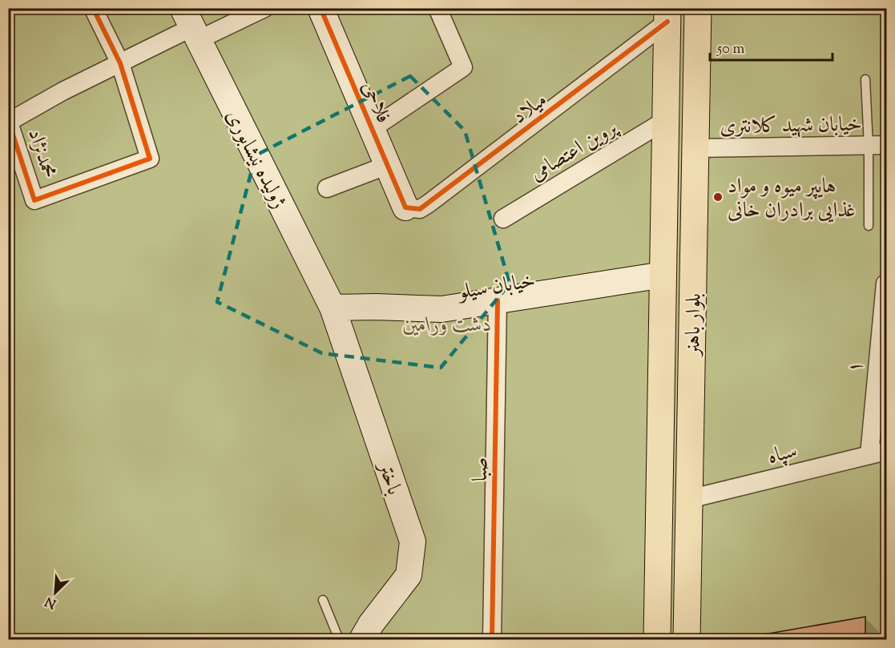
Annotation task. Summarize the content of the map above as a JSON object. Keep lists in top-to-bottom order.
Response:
{
  "streets": {
    "main road": [
      "فلاحی",
      "ژولیده نیشابوری",
      "خیابان سیلو",
      "بلوار باهنر",
      "باختر"
    ],
    "street": [
      "میلاد",
      "خیابان شهید کلانتری",
      "پروین اعتصامی",
      "محمدنژاد",
      "۱",
      "سپاه",
      "صبا"
    ]
  },
  "crossings": [
    ["فلاحی", "میلاد"],
    ["میلاد", "بلوار باهنر"],
    ["خیابان شهید کلانتری", "بلوار باهنر"],
    ["پروین اعتصامی", "بلوار باهنر"],
    ["ژولیده نیشابوری", "خیابان سیلو"],
    ["ژولیده نیشابوری", "باختر"],
    ["خیابان سیلو", "بلوار باهنر"],
    ["خیابان سیلو", "صبا"],
    ["خیابان سیلو", "باختر"],
    ["بلوار باهنر", "سپاه"],
    ["۱", "سپاه"]
  ],
  "parks": ["دشت ورامین"],
  "places": ["هایپر میوه و‌ مواد غذایی برادران خانی"],
  "scale_bar": "50 m",
  "north": "bottom left"
}
